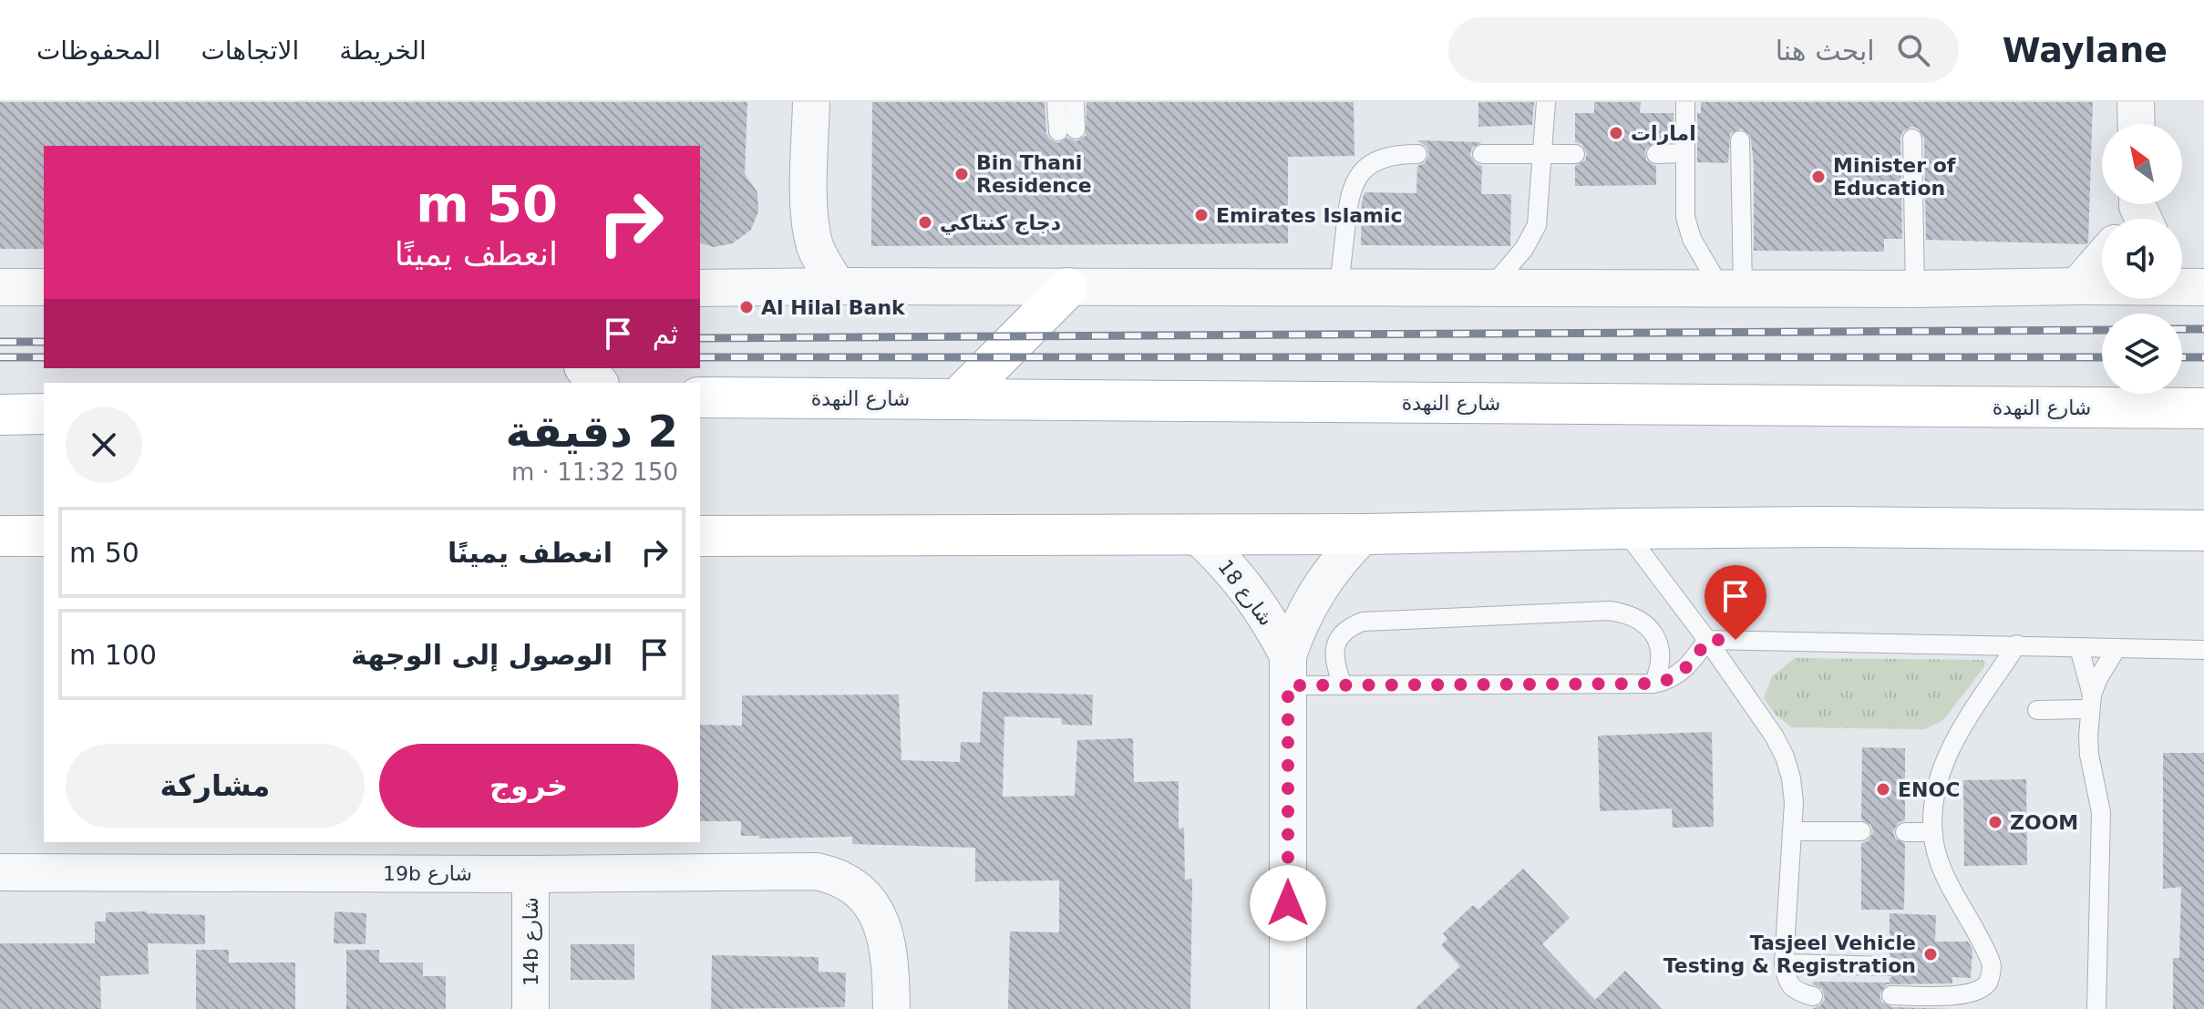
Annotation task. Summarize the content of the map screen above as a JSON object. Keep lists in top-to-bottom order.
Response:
{
  "streets": {
    "main road": ["شارع النهدة"],
    "street": ["شارع 18", "19b شارع", "14b شارع"]
  },
  "crossings": [
    ["19b شارع", "14b شارع"]
  ],
  "places": [
    "امارات",
    "Bin Thani Residence",
    "Minister of Education",
    "Emirates Islamic",
    "دجاج كنتاكي",
    "Al Hilal Bank",
    "ENOC",
    "ZOOM",
    "Tasjeel Vehicle Testing & Registration"
  ],
  "north": "top left",
  "page": {
    "header": "Waylane",
    "search": "ابحث هنا",
    "nav": ["الخريطة", "الاتجاهات", "المحفوظات"],
    "turn": ["50 m", "انعطف يمينًا"],
    "then": "ثم",
    "heading": ["2 دقيقة", "150 m · 11:32"],
    "list": [
      {
        "name": "انعطف يمينًا",
        "value": "50 m"
      },
      {
        "name": "الوصول إلى الوجهة",
        "value": "100 m"
      }
    ],
    "buttons": ["خروج", "مشاركة"]
  }
}
